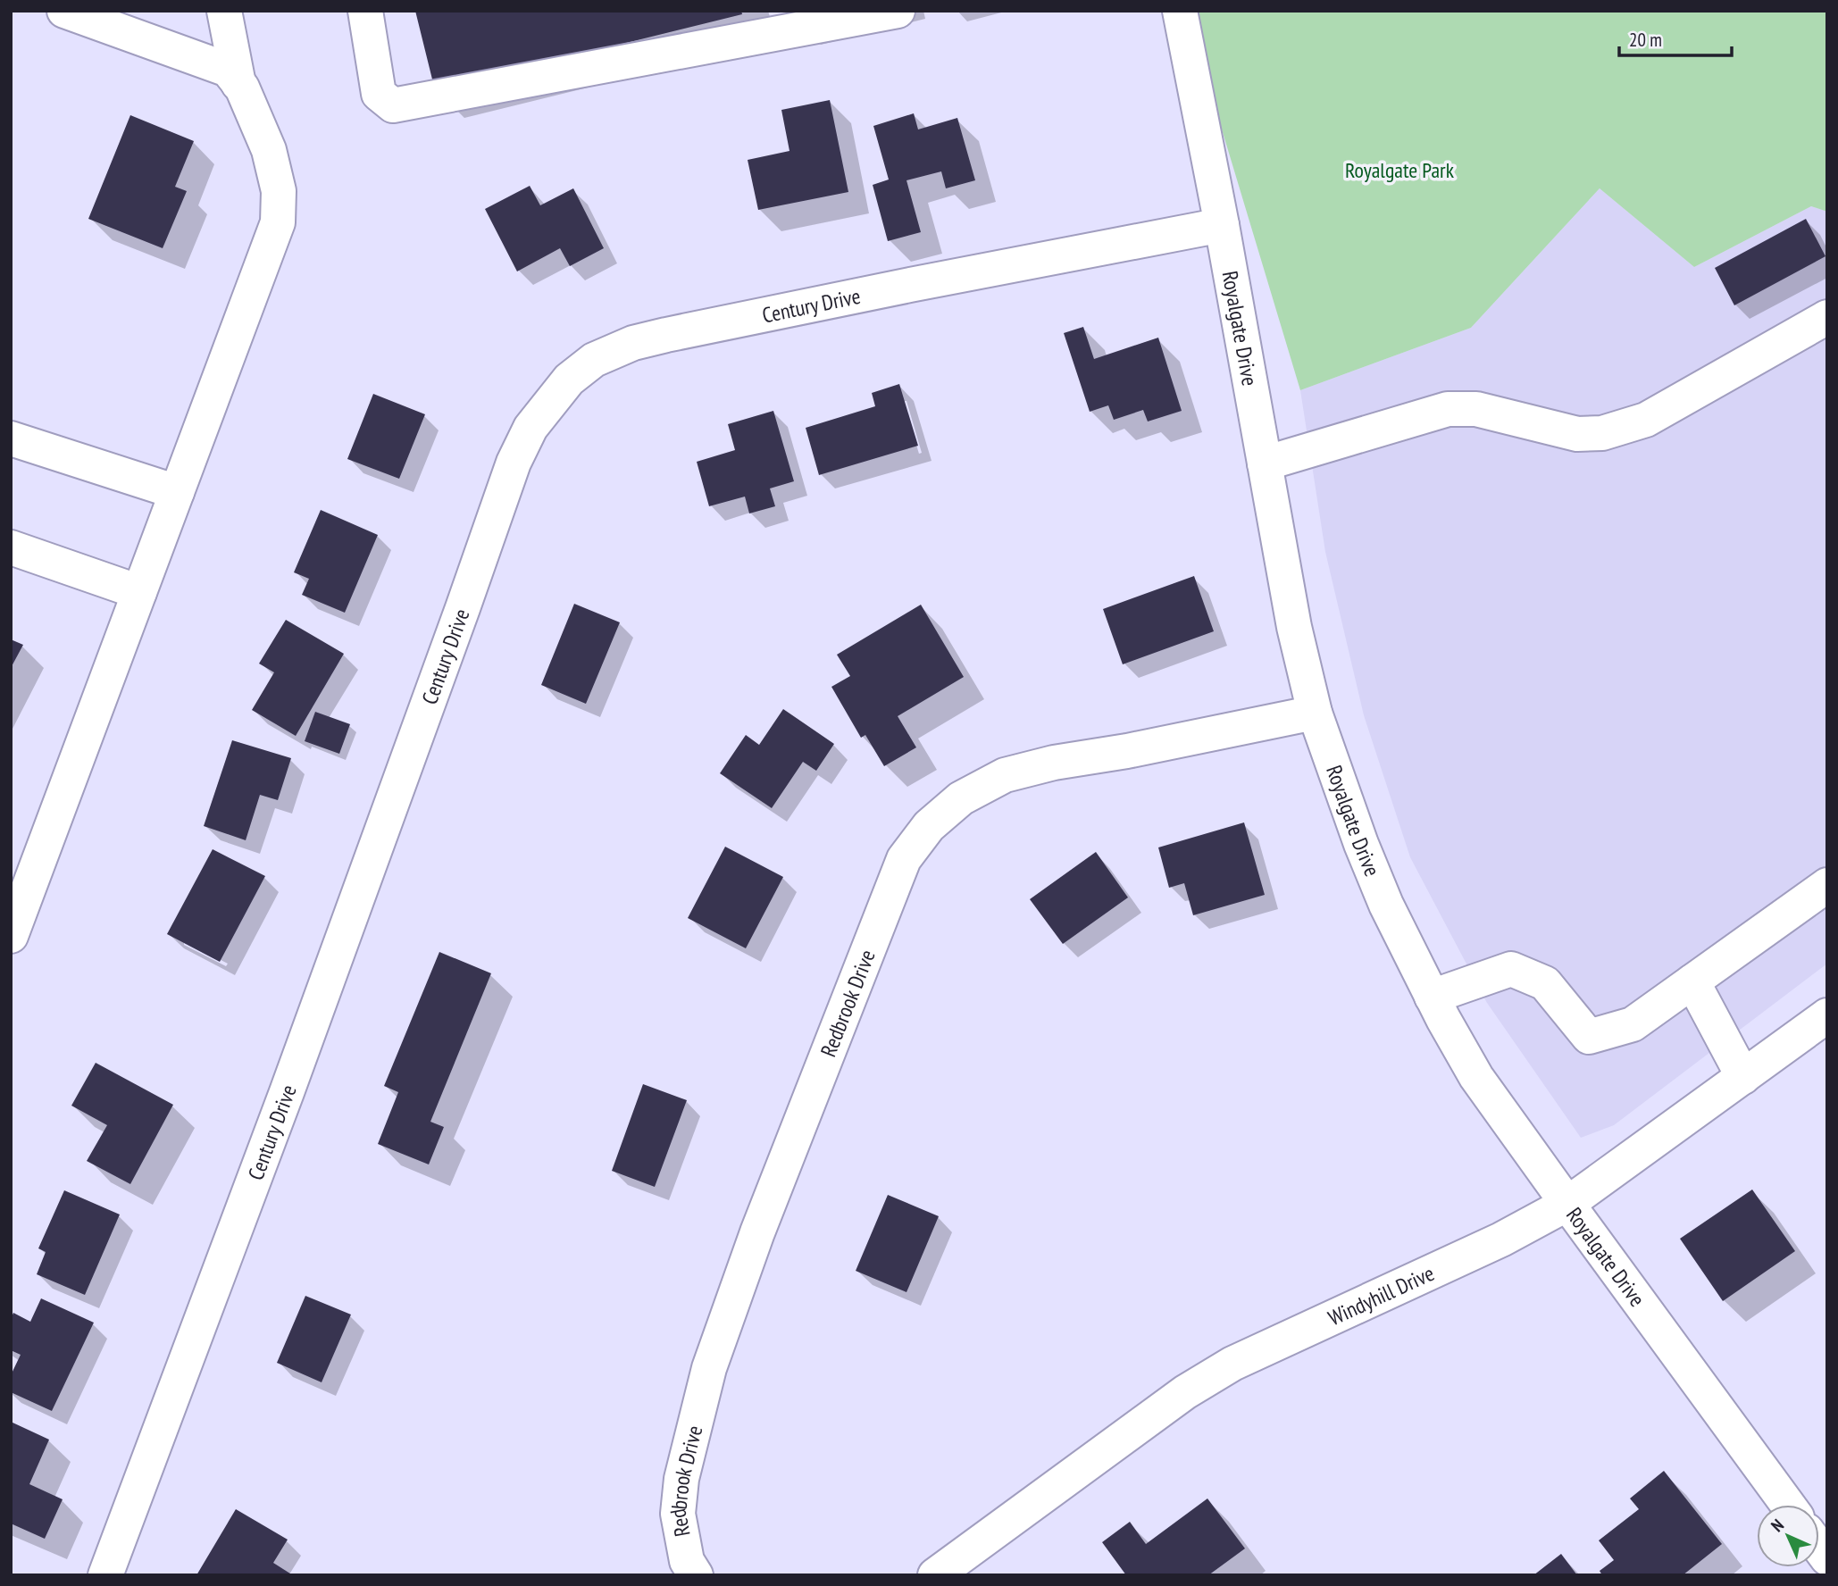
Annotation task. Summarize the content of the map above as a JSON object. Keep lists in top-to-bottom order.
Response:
{
  "streets": {
    "street": [
      "Century Drive",
      "Royalgate Drive",
      "Redbrook Drive",
      "Windyhill Drive"
    ]
  },
  "crossings": [
    ["Century Drive", "Royalgate Drive"],
    ["Royalgate Drive", "Redbrook Drive"],
    ["Royalgate Drive", "Windyhill Drive"]
  ],
  "parks": ["Royalgate Park"],
  "scale_bar": "20 m",
  "north": "top left"
}
